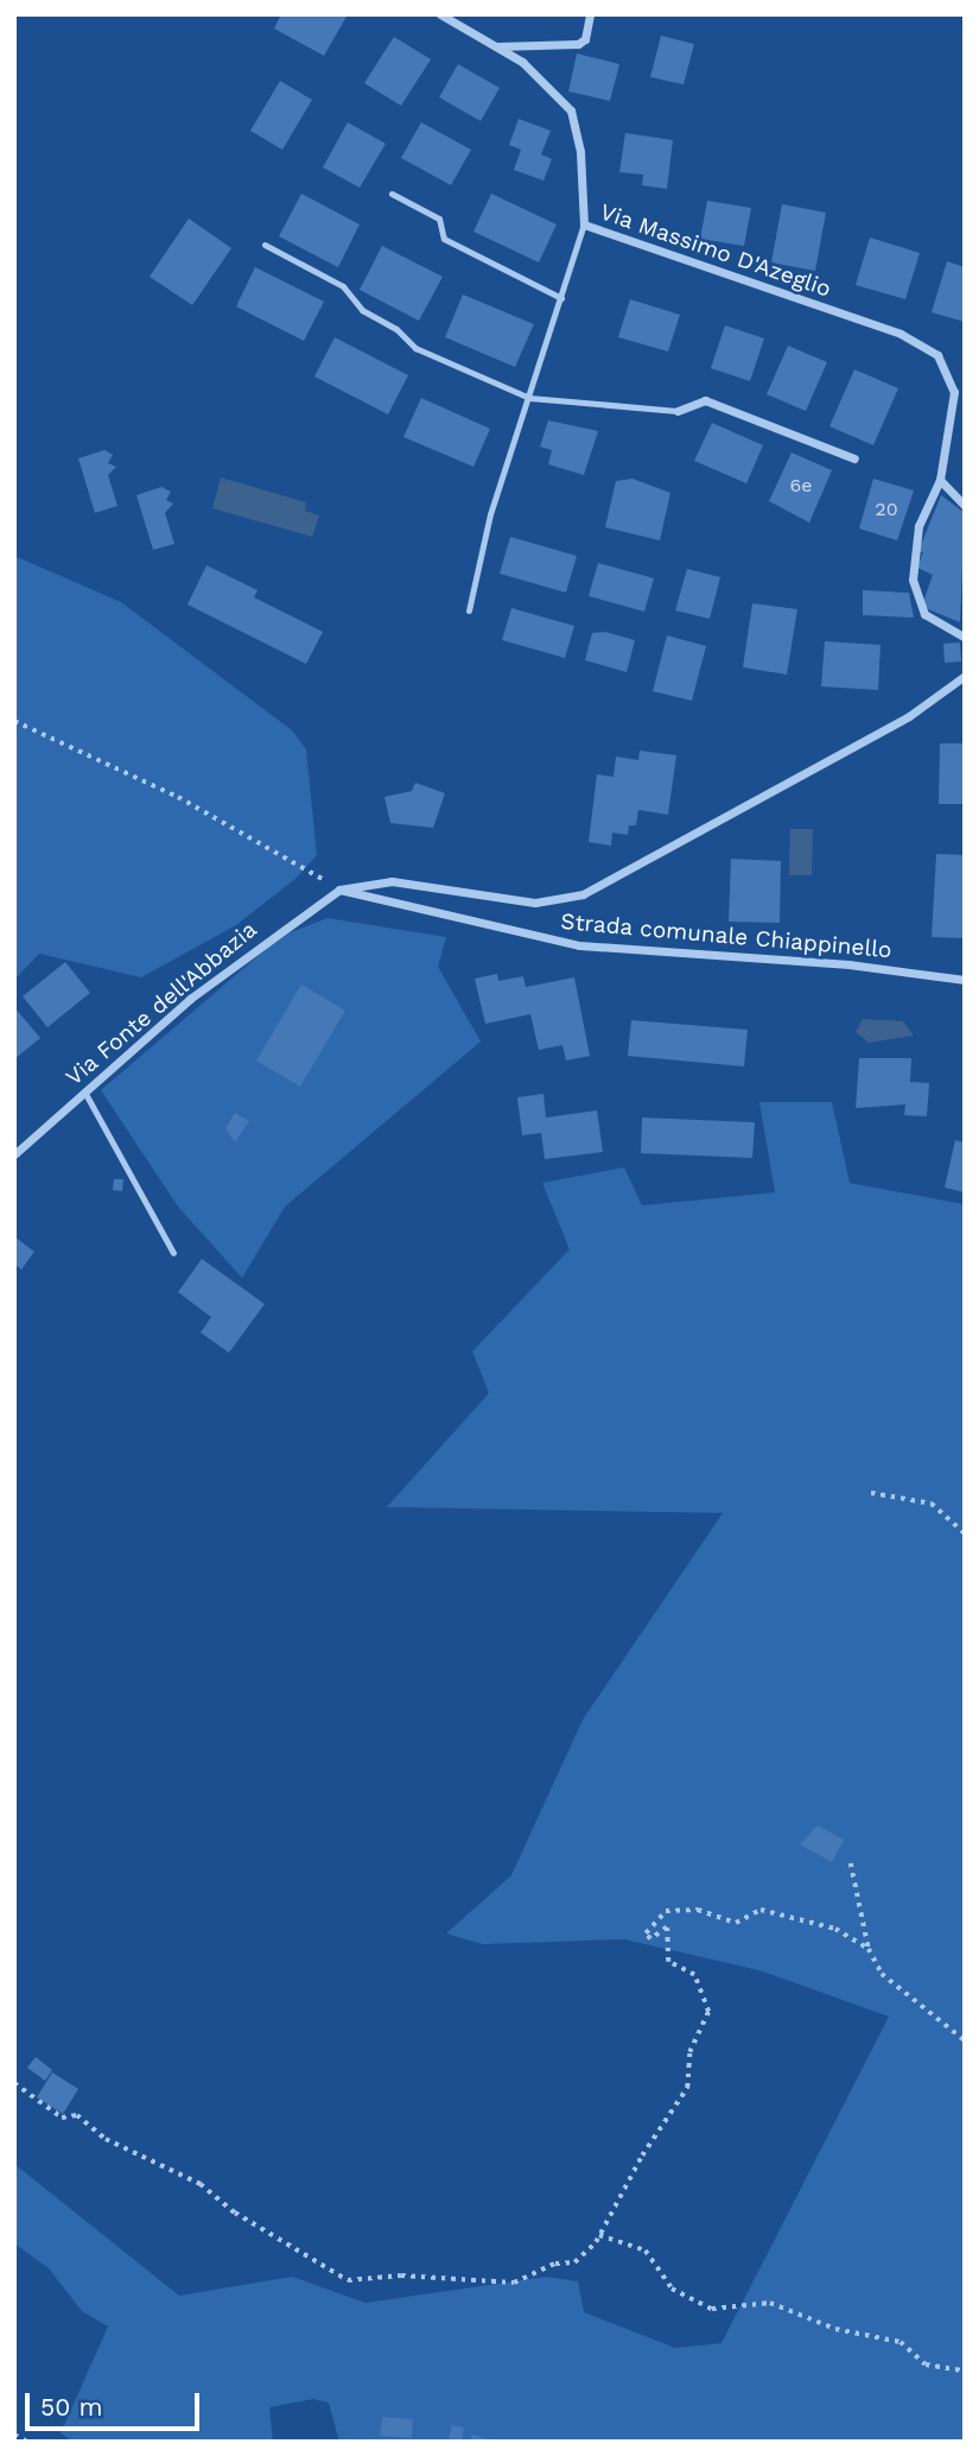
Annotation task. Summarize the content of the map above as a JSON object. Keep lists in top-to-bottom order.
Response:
{
  "streets": {
    "street": ["Via Massimo D'Azeglio", "Strada comunale Chiappinello", "Via Fonte dell'Abbazia"]
  },
  "crossings": [
    ["Strada comunale Chiappinello", "Via Fonte dell'Abbazia"]
  ],
  "house_numbers": ["6e", "20"],
  "scale_bar": "50 m"
}
